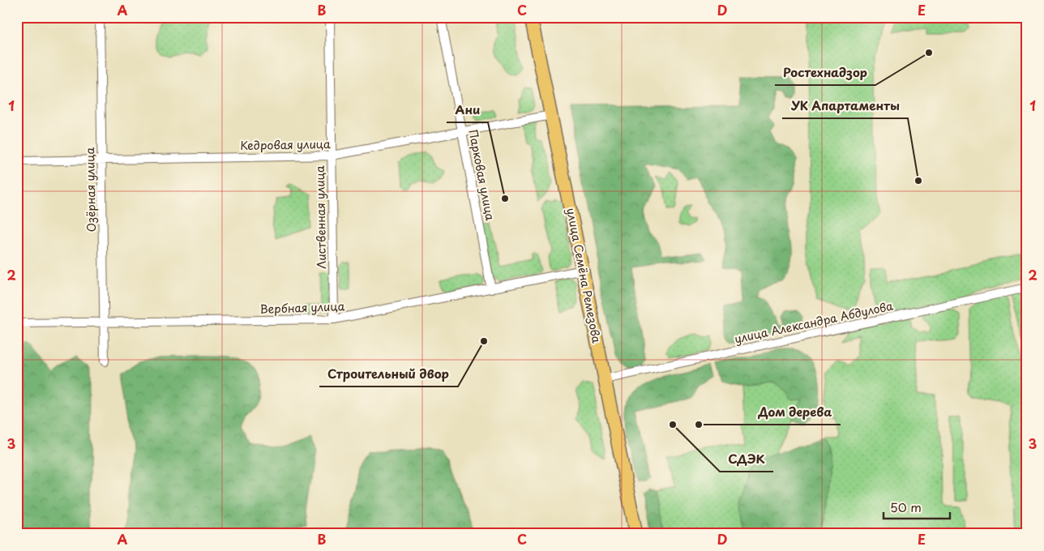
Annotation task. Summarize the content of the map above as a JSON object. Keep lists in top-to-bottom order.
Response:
{
  "streets": {
    "main road": ["улица Семёна Ремезова"],
    "street": [
      "Кедровая улица",
      "Парковая улица",
      "Озёрная улица",
      "Лиственная улица",
      "Вербная улица",
      "улица Александра Абдулова"
    ]
  },
  "crossings": [
    ["Кедровая улица", "Парковая улица"],
    ["Кедровая улица", "Озёрная улица"],
    ["Кедровая улица", "Лиственная улица"],
    ["Кедровая улица", "улица Семёна Ремезова"],
    ["Парковая улица", "Вербная улица"],
    ["Озёрная улица", "Вербная улица"],
    ["Лиственная улица", "Вербная улица"],
    ["улица Семёна Ремезова", "Вербная улица"],
    ["улица Семёна Ремезова", "улица Александра Абдулова"]
  ],
  "places": [
    "Ростехнадзор",
    "УК Апартаменты",
    "Ани",
    "Строительный двор",
    "СДЭК",
    "Дом дерева"
  ],
  "scale_bar": "50 m",
  "grid": {
    "columns": [
      "A",
      "B",
      "C",
      "D",
      "E"
    ],
    "rows": ["1", "2", "3"]
  }
}
